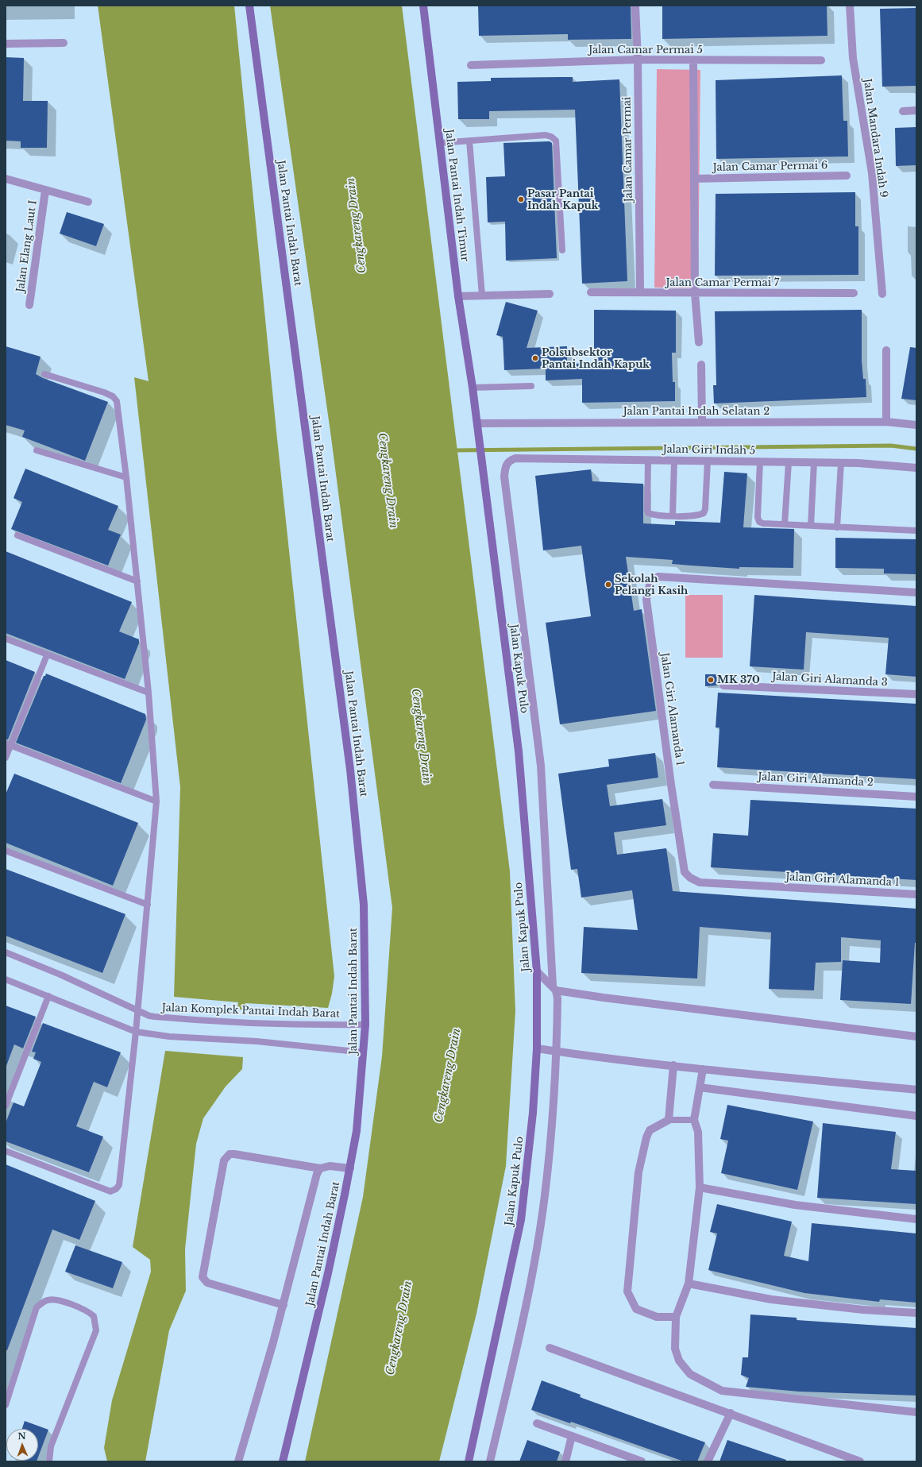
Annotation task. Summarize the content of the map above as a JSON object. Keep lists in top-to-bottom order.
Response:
{
  "streets": {
    "main road": ["Jalan Pantai Indah Timur", "Jalan Pantai Indah Barat", "Jalan Kapuk Pulo"],
    "street": [
      "Jalan Camar Permai 5",
      "Jalan Mandara Indah 9",
      "Jalan Camar Permai",
      "Jalan Camar Permai 6",
      "Jalan Elang Laut I",
      "Jalan Camar Permai 7",
      "Jalan Pantai Indah Selatan 2",
      "Jalan Giri Indah 5",
      "Jalan Giri Alamanda 3",
      "Jalan Giri Alamanda 1",
      "Jalan Giri Alamanda 2"
    ],
    "lane": ["Jalan Komplek Pantai Indah Barat"]
  },
  "crossings": [
    ["Jalan Camar Permai 5", "Jalan Camar Permai"],
    ["Jalan Camar Permai", "Jalan Camar Permai 7"],
    ["Jalan Pantai Indah Timur", "Jalan Kapuk Pulo"],
    ["Jalan Pantai Indah Barat", "Jalan Komplek Pantai Indah Barat"],
    ["Jalan Pantai Indah Selatan 2", "Jalan Kapuk Pulo"]
  ],
  "water": ["Cengkareng Drain"],
  "places": [
    "Pasar Pantai Indah Kapuk",
    "Polsubsektor Pantai Indah Kapuk",
    "Sekolah Pelangi Kasih",
    "MK 370"
  ],
  "north": "top"
}
